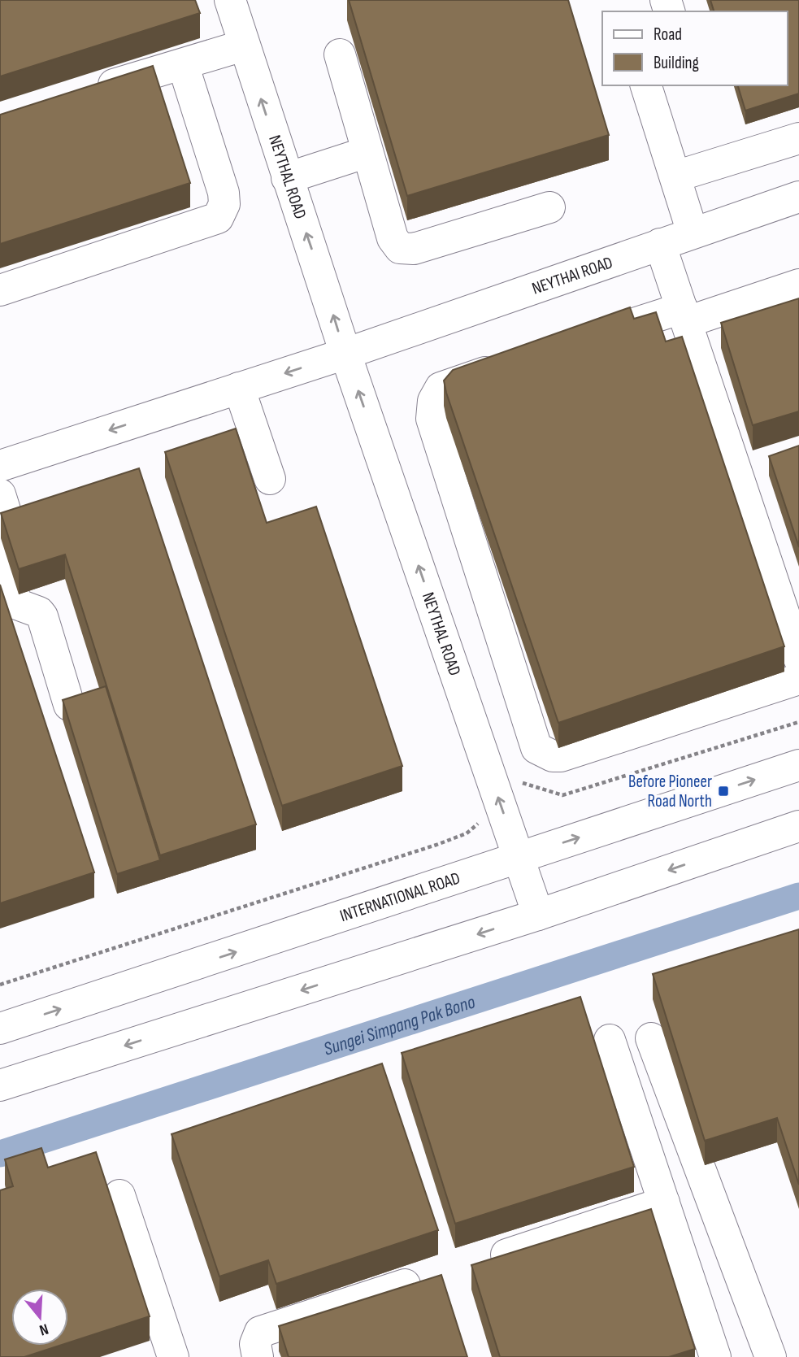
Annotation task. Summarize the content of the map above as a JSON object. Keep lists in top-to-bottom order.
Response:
{
  "streets": {
    "street": ["NEYTHAL ROAD", "NEYTHAI ROAD", "INTERNATIONAL ROAD"]
  },
  "crossings": [
    ["NEYTHAL ROAD", "NEYTHAI ROAD"],
    ["NEYTHAL ROAD", "INTERNATIONAL ROAD"]
  ],
  "one_way": ["NEYTHAL ROAD"],
  "water": ["Sungei Simpang Pak Bono"],
  "places": {
    "transit": ["Before Pioneer Road North"]
  },
  "legend": ["Road", "Building"],
  "north": "bottom"
}
